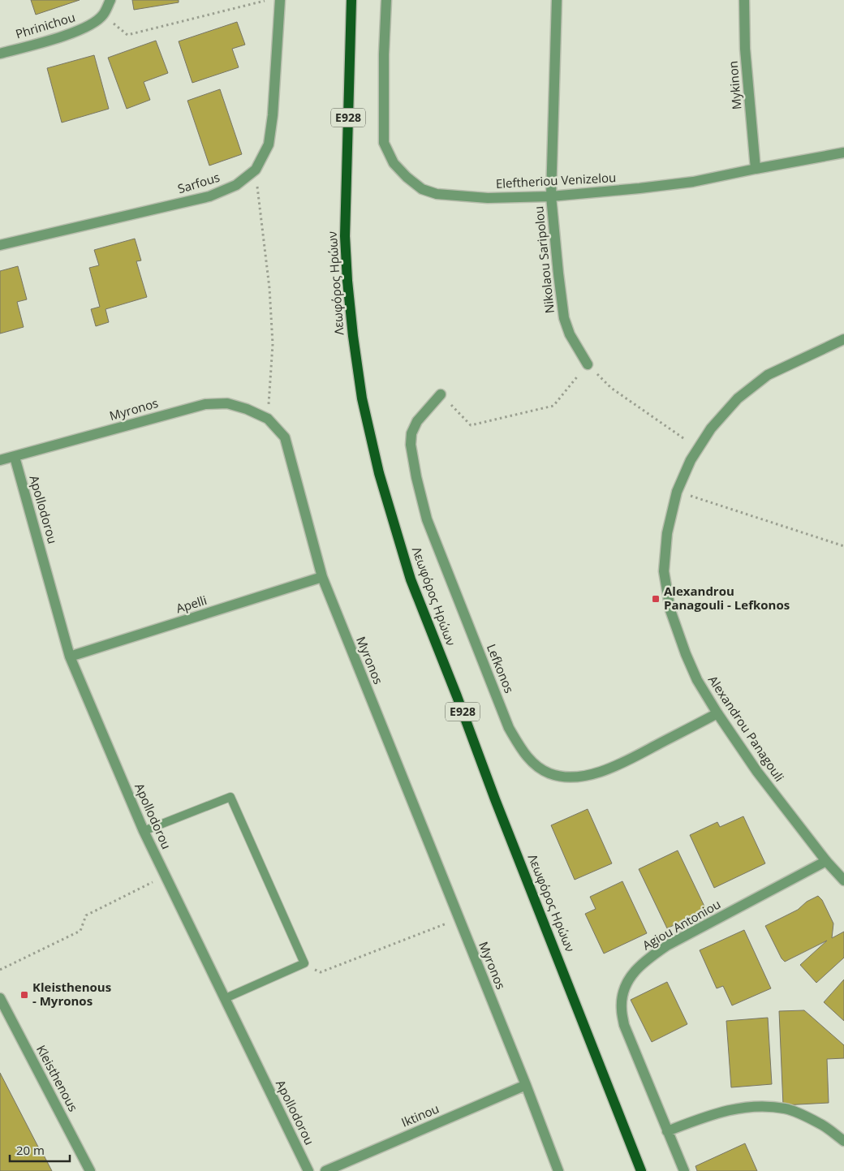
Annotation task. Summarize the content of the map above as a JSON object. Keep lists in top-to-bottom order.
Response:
{
  "streets": {
    "main road": ["E928", "Λεωφόρος Ηρώων"],
    "street": [
      "Phrinichou",
      "Mykinon",
      "Eleftheriou Venizelou",
      "Sarfous",
      "Nikolaou Saripolou",
      "Myronos",
      "Apollodorou",
      "Apelli",
      "Lefkonos",
      "Alexandrou Panagouli",
      "Agiou Antoniou",
      "Kleisthenous",
      "Iktinou"
    ]
  },
  "crossings": [
    ["Mykinon", "Eleftheriou Venizelou"],
    ["Eleftheriou Venizelou", "Nikolaou Saripolou"],
    ["Myronos", "Apollodorou"],
    ["Myronos", "Apelli"],
    ["Myronos", "Iktinou"],
    ["Apollodorou", "Apelli"],
    ["Lefkonos", "Alexandrou Panagouli"],
    ["Alexandrou Panagouli", "Agiou Antoniou"]
  ],
  "places": {
    "transit": ["Alexandrou Panagouli - Lefkonos", "Kleisthenous - Myronos"]
  },
  "scale_bar": "20 m"
}
